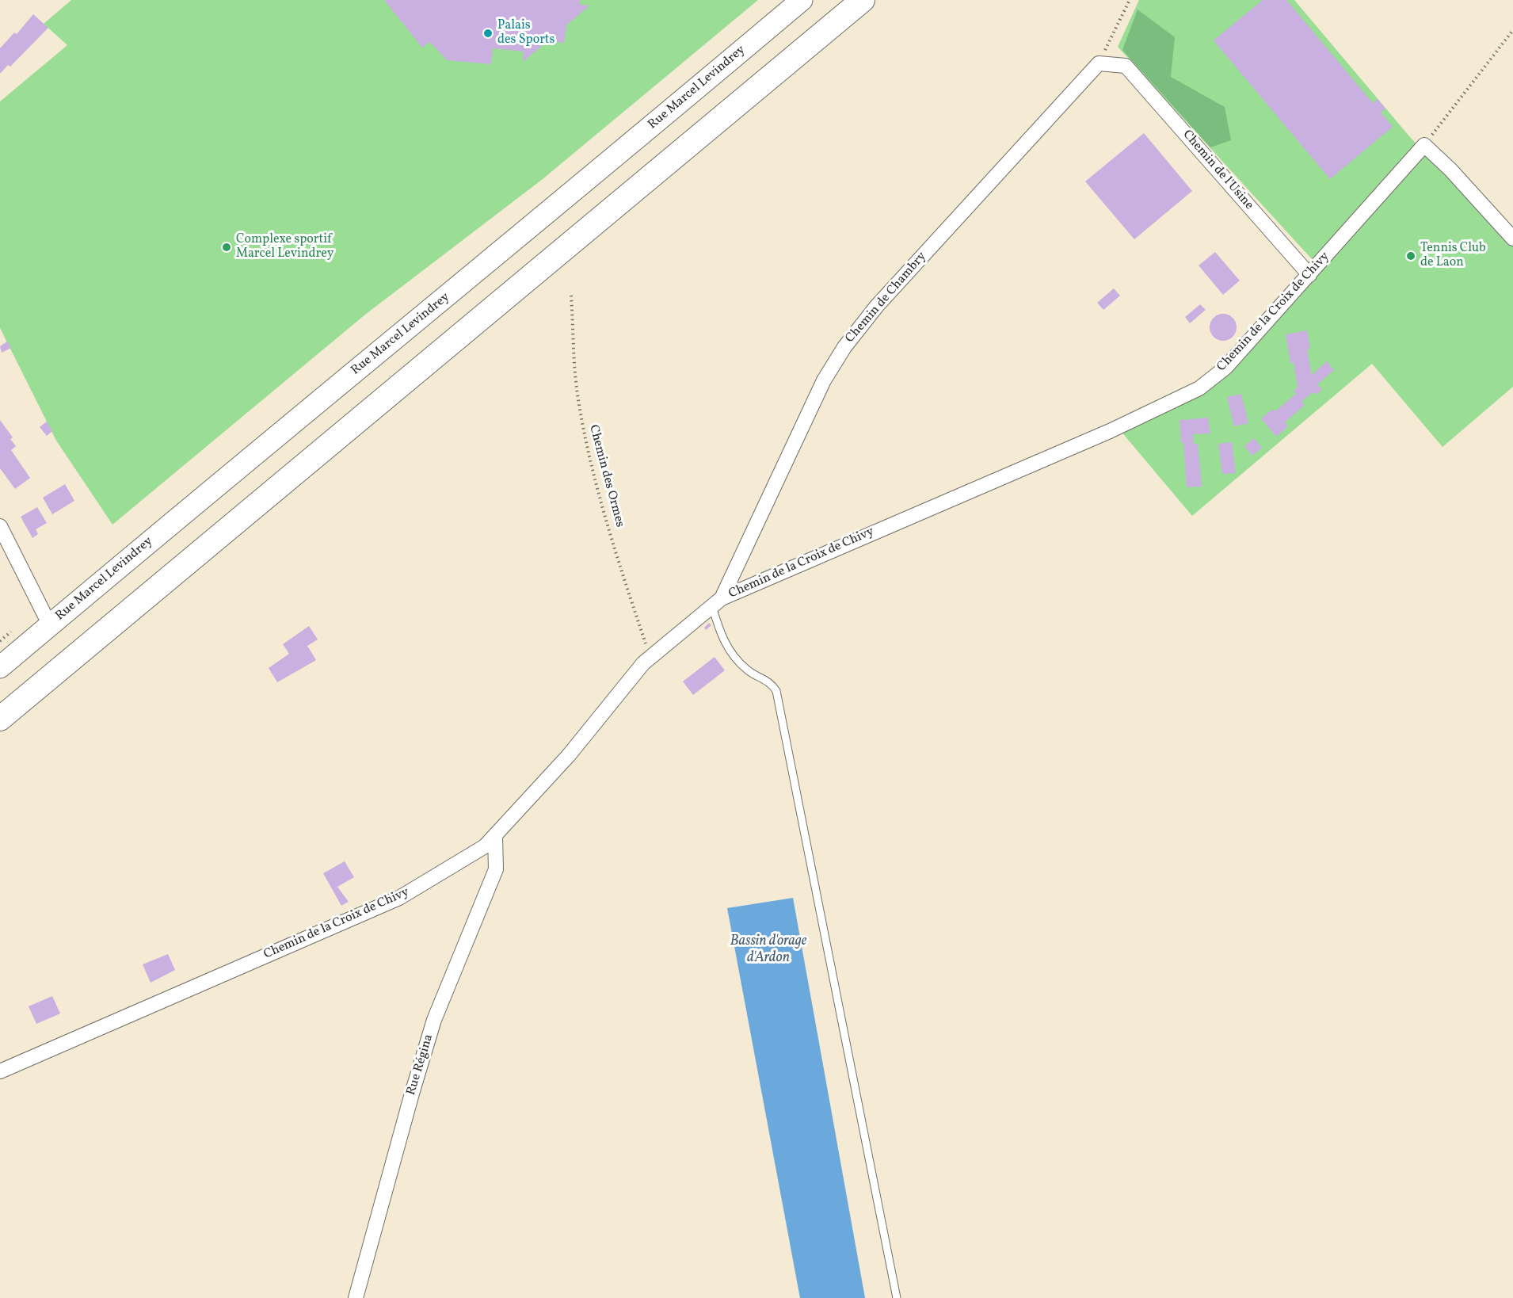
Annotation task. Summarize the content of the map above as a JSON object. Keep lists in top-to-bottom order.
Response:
{
  "streets": {
    "street": [
      "Rue Marcel Levindrey",
      "Chemin de l'Usine",
      "Chemin de Chambry",
      "Chemin de la Croix de Chivy",
      "Rue Régina"
    ],
    "path": ["Chemin des Ormes"]
  },
  "crossings": [
    ["Chemin de l'Usine", "Chemin de Chambry"],
    ["Chemin de l'Usine", "Chemin de la Croix de Chivy"],
    ["Chemin de Chambry", "Chemin de la Croix de Chivy"],
    ["Chemin de la Croix de Chivy", "Chemin des Ormes"],
    ["Chemin de la Croix de Chivy", "Rue Régina"]
  ],
  "water": ["Bassin d'orage d'Ardon"],
  "places": ["Palais des Sports", "Complexe sportif Marcel Levindrey", "Tennis Club de Laon"]
}
